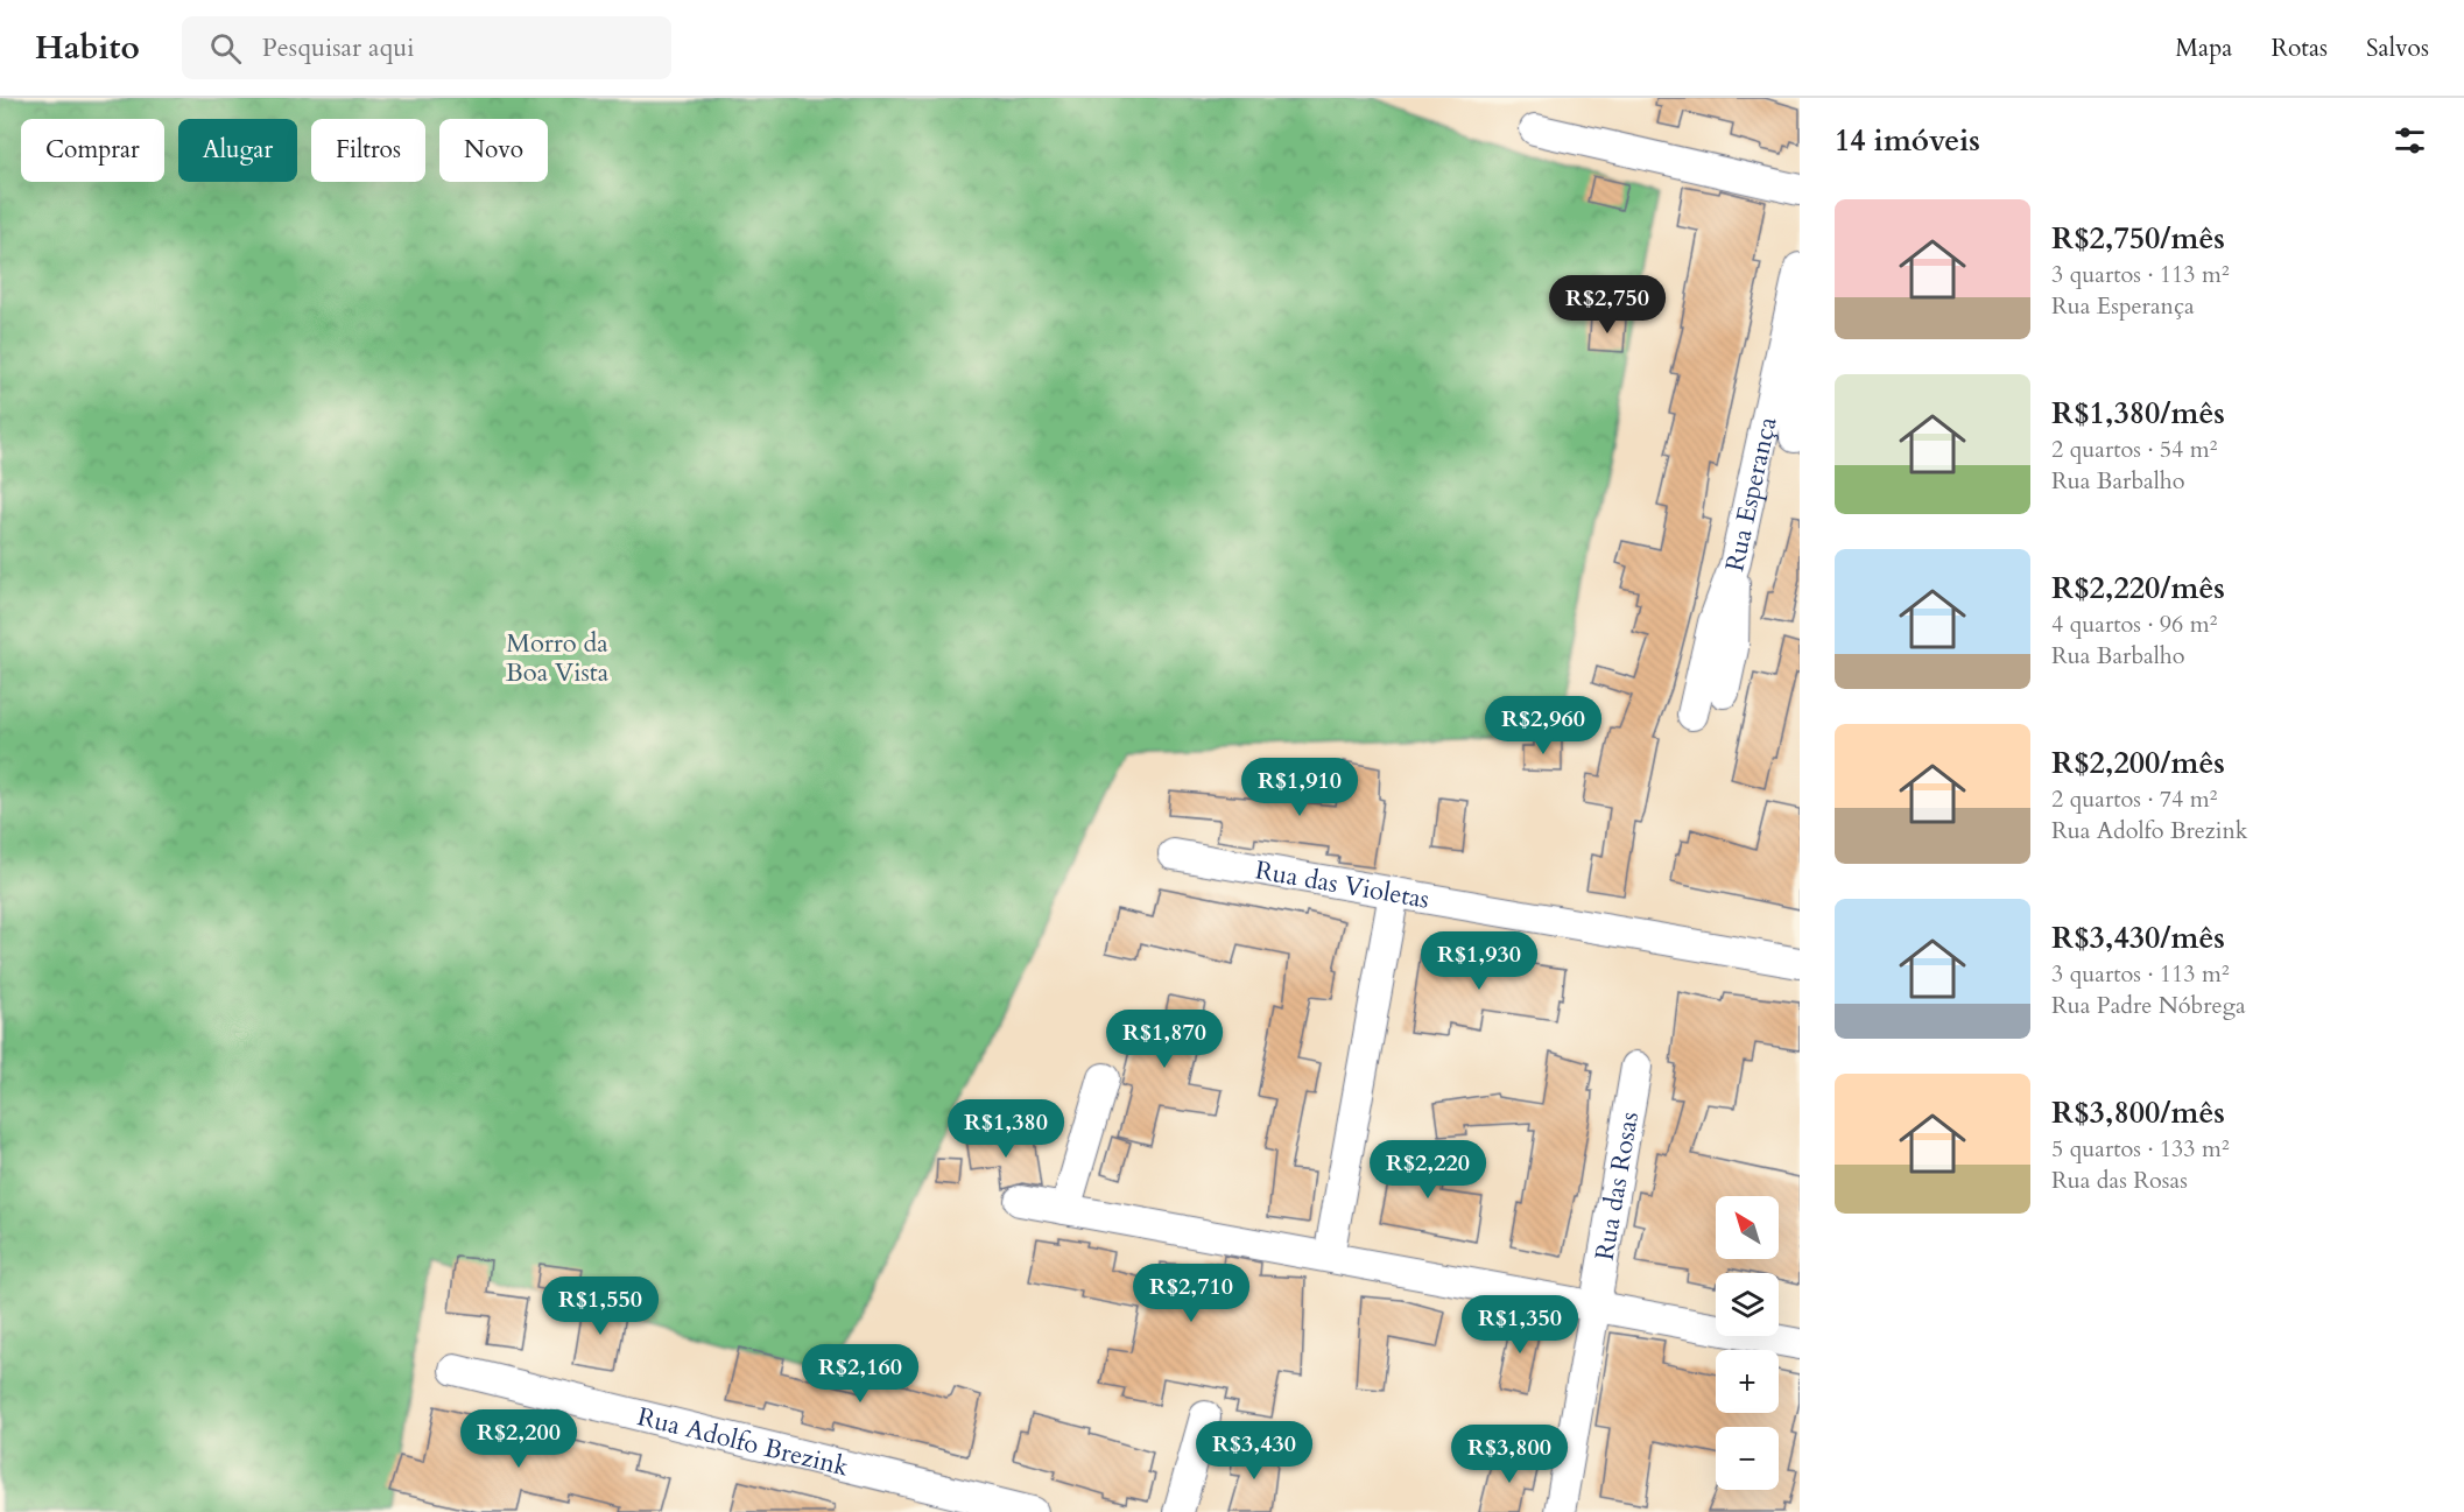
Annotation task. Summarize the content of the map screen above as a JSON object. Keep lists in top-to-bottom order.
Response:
{
  "streets": {
    "street": [
      "Rua Esperança",
      "Rua das Violetas",
      "Rua das Rosas",
      "Rua Adolfo Brezink"
    ]
  },
  "parks": ["Morro da Boa Vista"],
  "north": "top left",
  "page": {
    "header": "Habito",
    "search": "Pesquisar aqui",
    "nav": ["Mapa", "Rotas", "Salvos"],
    "heading": "14 imóveis",
    "chip": [
      "Comprar",
      "Alugar",
      "Filtros",
      "Novo"
    ],
    "list": [
      {
        "name": "R$2,750/mês",
        "note": "3 quartos · 113 m² · Rua Esperança"
      },
      {
        "name": "R$1,380/mês",
        "note": "2 quartos · 54 m² · Rua Barbalho"
      },
      {
        "name": "R$2,220/mês",
        "note": "4 quartos · 96 m² · Rua Barbalho"
      },
      {
        "name": "R$2,200/mês",
        "note": "2 quartos · 74 m² · Rua Adolfo Brezink"
      },
      {
        "name": "R$3,430/mês",
        "note": "3 quartos · 113 m² · Rua Padre Nóbrega"
      },
      {
        "name": "R$3,800/mês",
        "note": "5 quartos · 133 m² · Rua das Rosas"
      }
    ],
    "price": [
      "R$2,750",
      "R$2,960",
      "R$1,910",
      "R$1,930",
      "R$1,870",
      "R$1,380",
      "R$2,220",
      "R$2,710",
      "R$1,550",
      "R$1,350",
      "R$2,160",
      "R$2,200",
      "R$3,430",
      "R$3,800"
    ],
    "map_buttons": ["+", "−"]
  }
}
